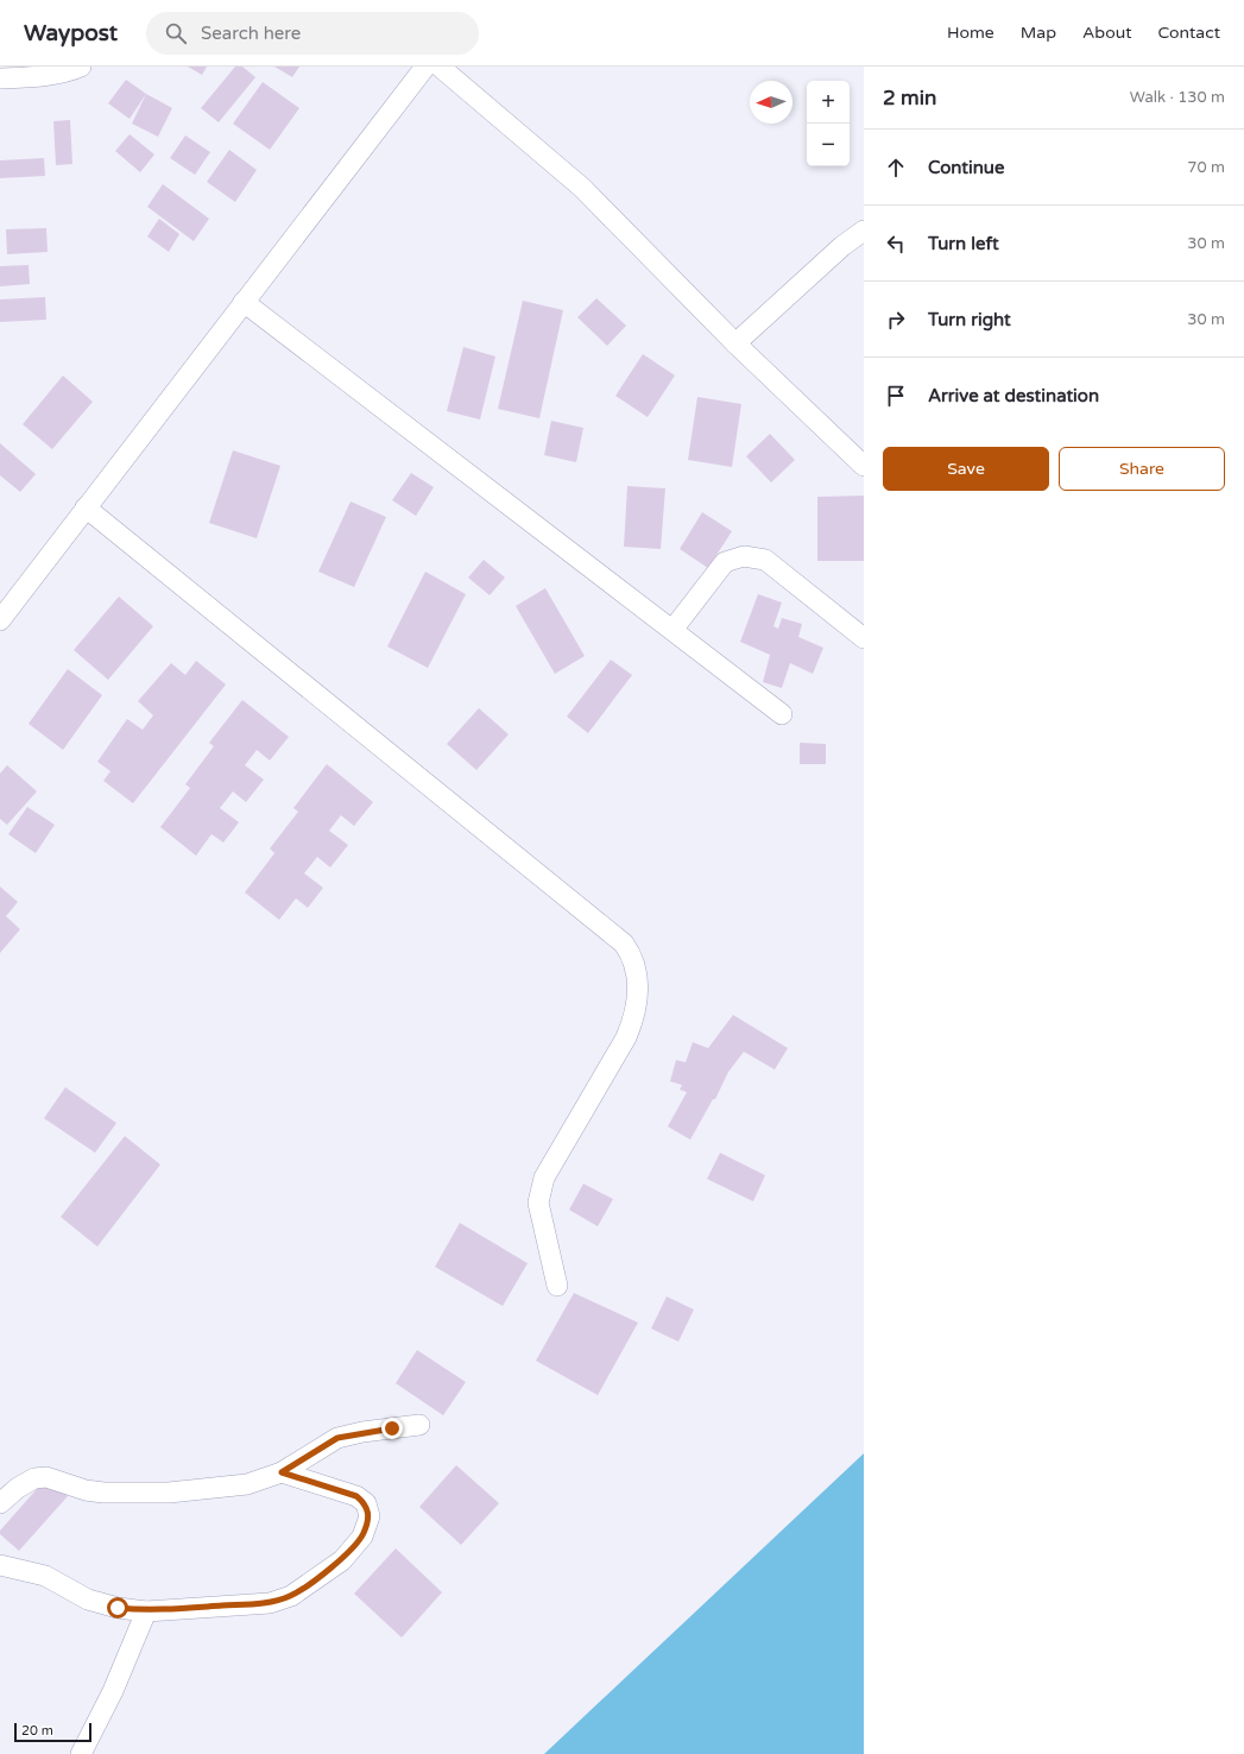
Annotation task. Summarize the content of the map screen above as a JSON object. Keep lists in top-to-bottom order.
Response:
{
  "scale_bar": "20 m",
  "north": "left",
  "page": {
    "header": "Waypost",
    "search": "Search here",
    "nav": [
      "Home",
      "Map",
      "About",
      "Contact"
    ],
    "heading": ["2 min", "Walk · 130 m"],
    "map_buttons": ["+", "−"],
    "list": [
      ["Continue", "70 m"],
      ["Turn left", "30 m"],
      ["Turn right", "30 m"],
      "Arrive at destination"
    ],
    "buttons": ["Save", "Share"],
    "scale": "20 m"
  }
}
